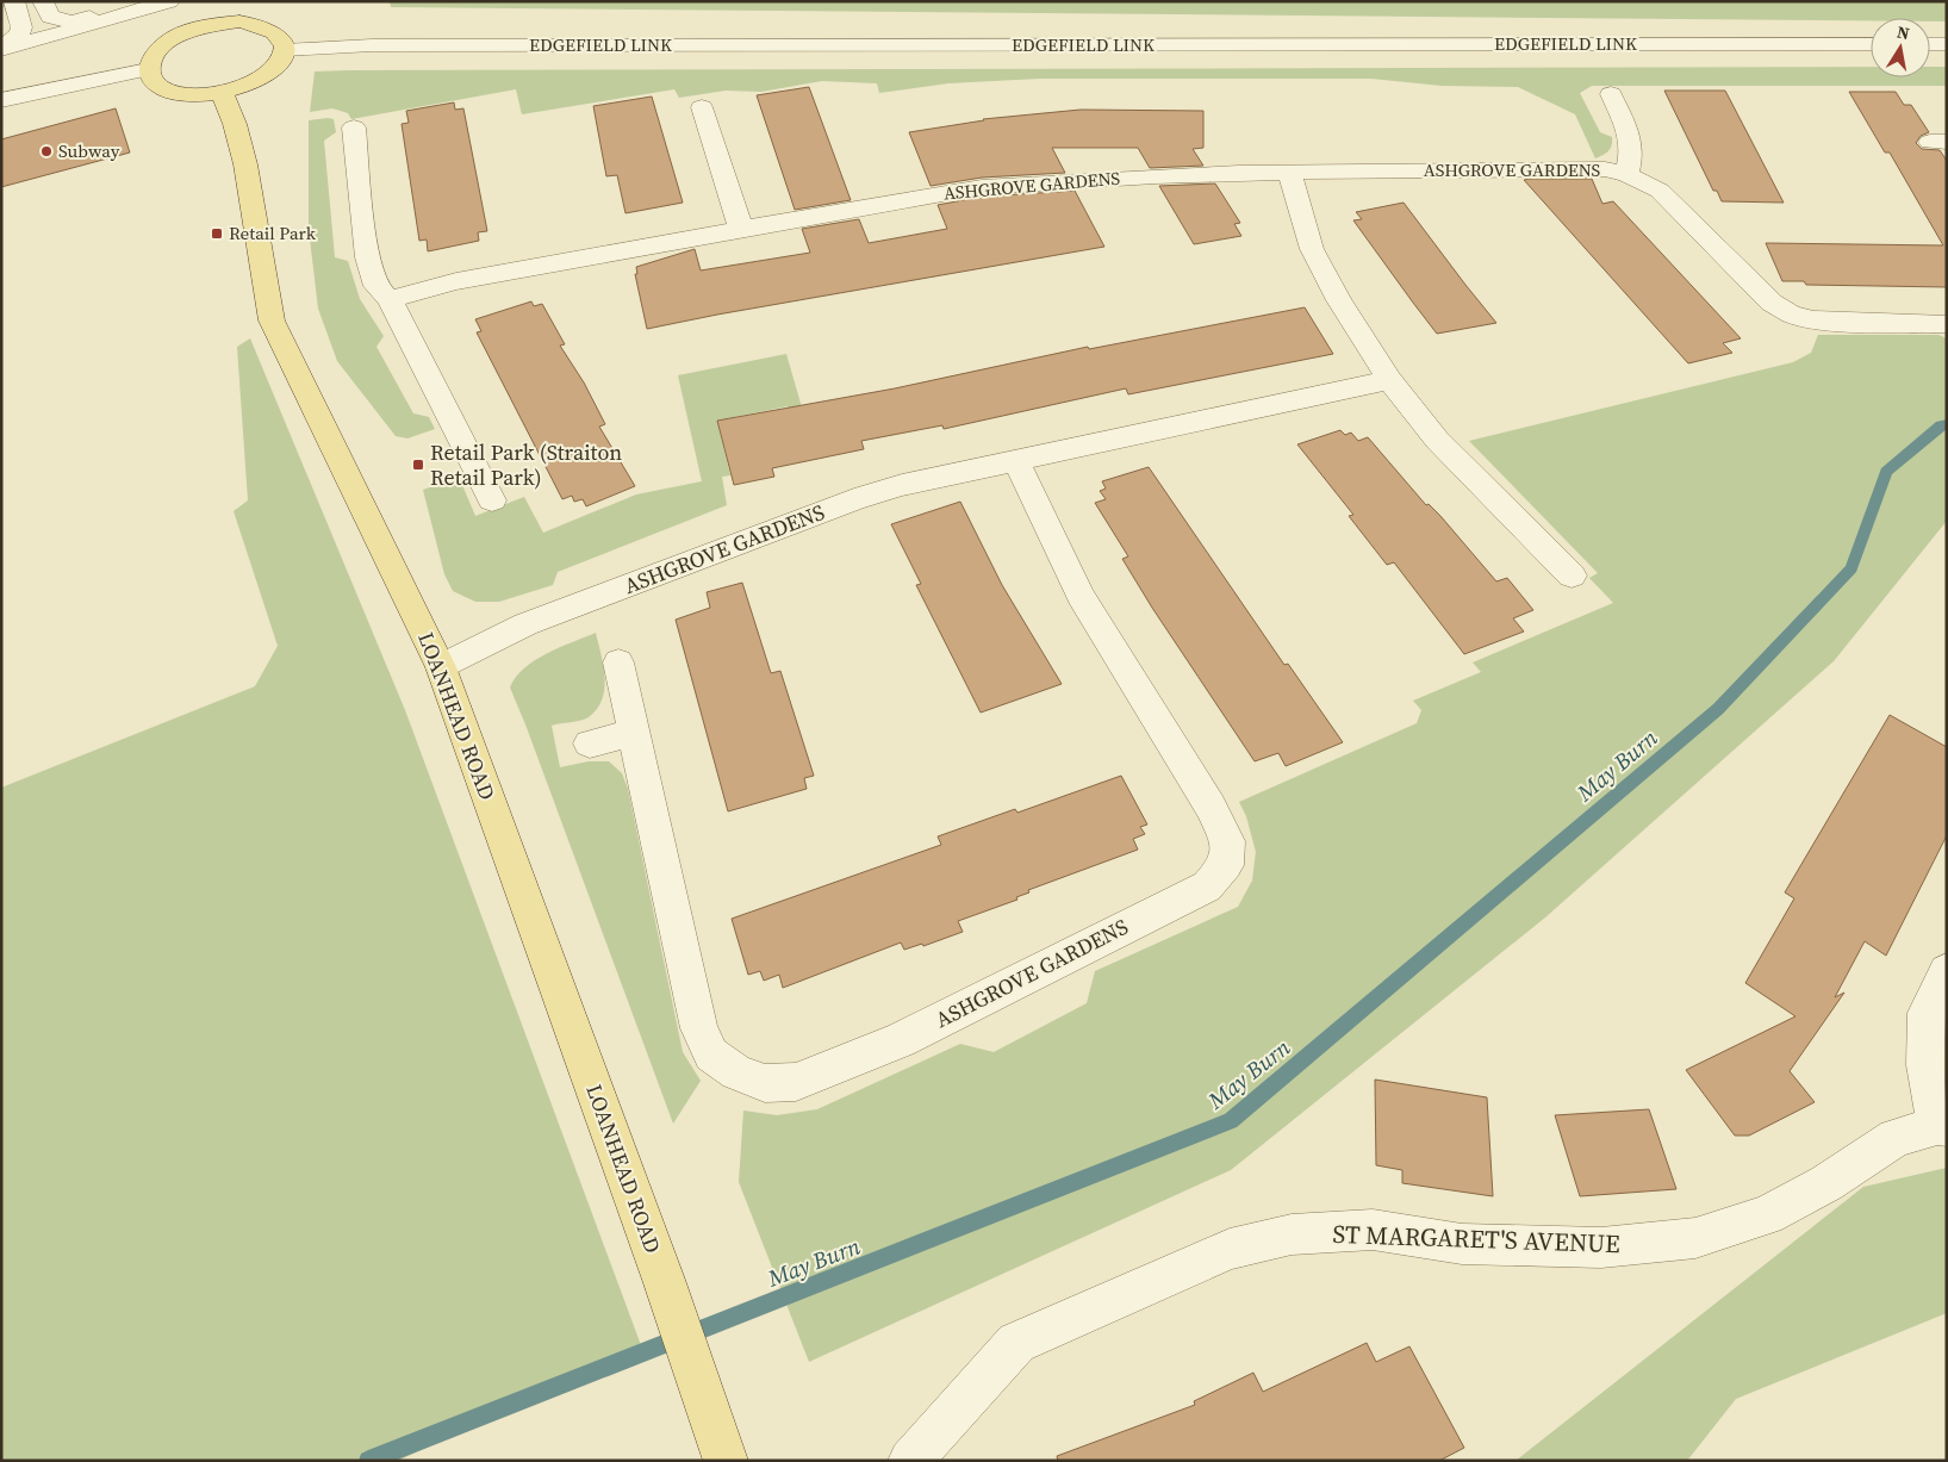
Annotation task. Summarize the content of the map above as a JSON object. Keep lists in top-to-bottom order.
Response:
{
  "streets": {
    "main road": ["LOANHEAD ROAD"],
    "street": ["EDGEFIELD LINK", "ASHGROVE GARDENS", "ST MARGARET'S AVENUE"]
  },
  "crossings": [
    ["ASHGROVE GARDENS", "LOANHEAD ROAD"]
  ],
  "water": ["May Burn"],
  "places": {
    "other": ["Subway"],
    "transit": ["Retail Park", "Retail Park (Straiton Retail Park)"]
  },
  "north": "top"
}
